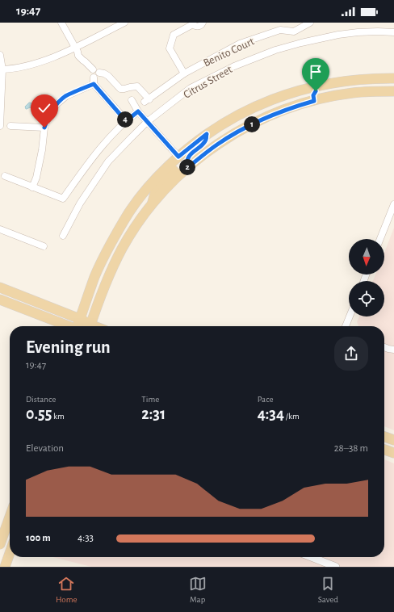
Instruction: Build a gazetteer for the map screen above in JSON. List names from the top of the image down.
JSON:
{
  "streets": {
    "street": ["Benito Court", "Citrus Street"]
  },
  "north": "bottom",
  "page": {
    "status": "19:47",
    "pins": ["4", "1", "2"],
    "heading": ["Evening run", "19:47"],
    "stats": [
      ["Distance", "0.55 km"],
      ["Time", "2:31"],
      ["Pace", "4:34 /km"]
    ],
    "chart": ["Elevation", "28–38 m"],
    "list": [
      {
        "name": "100 m",
        "note": "4:33"
      }
    ],
    "tabs": ["Home", "Map", "Saved"]
  }
}
